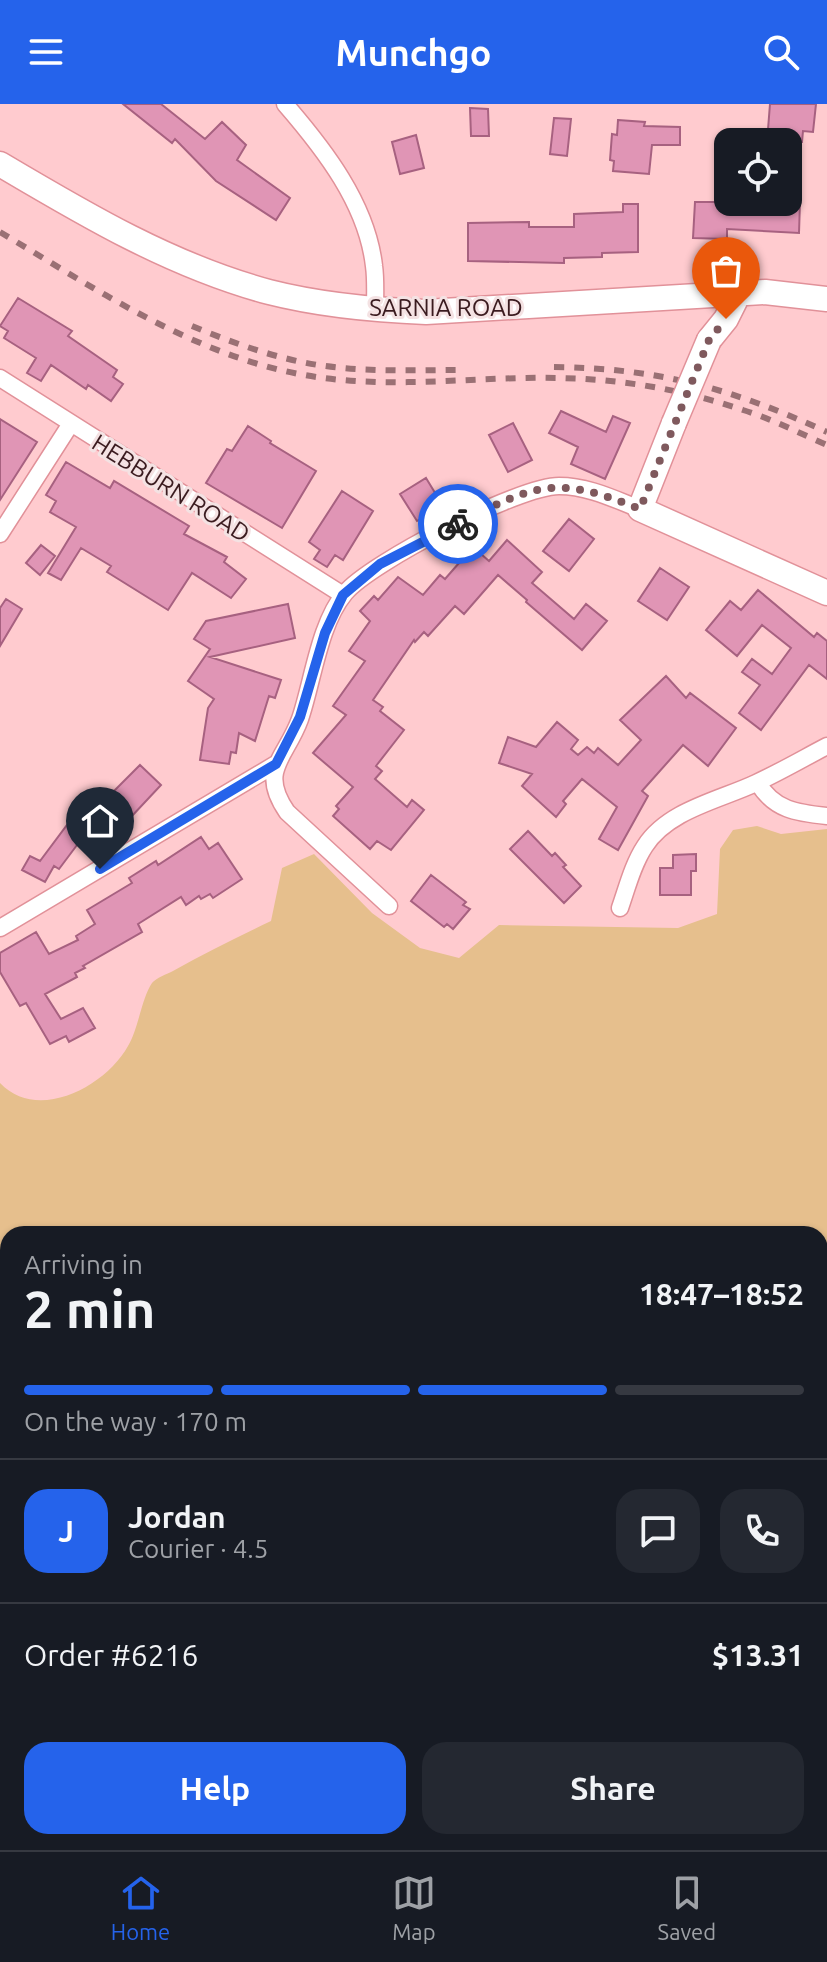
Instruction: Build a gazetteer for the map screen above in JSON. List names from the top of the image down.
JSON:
{
  "streets": {
    "main road": ["SARNIA ROAD"],
    "street": ["HEBBURN ROAD"]
  },
  "page": {
    "header": "Munchgo",
    "heading": ["2 min", "Arriving in", "18:47–18:52"],
    "panel": [
      "Jordan",
      "Courier · 4.5",
      "Order #6216",
      "$13.31"
    ],
    "bar": "On the way · 170 m",
    "round": "J",
    "buttons": ["Help", "Share"],
    "tabs": ["Home", "Map", "Saved"]
  }
}
